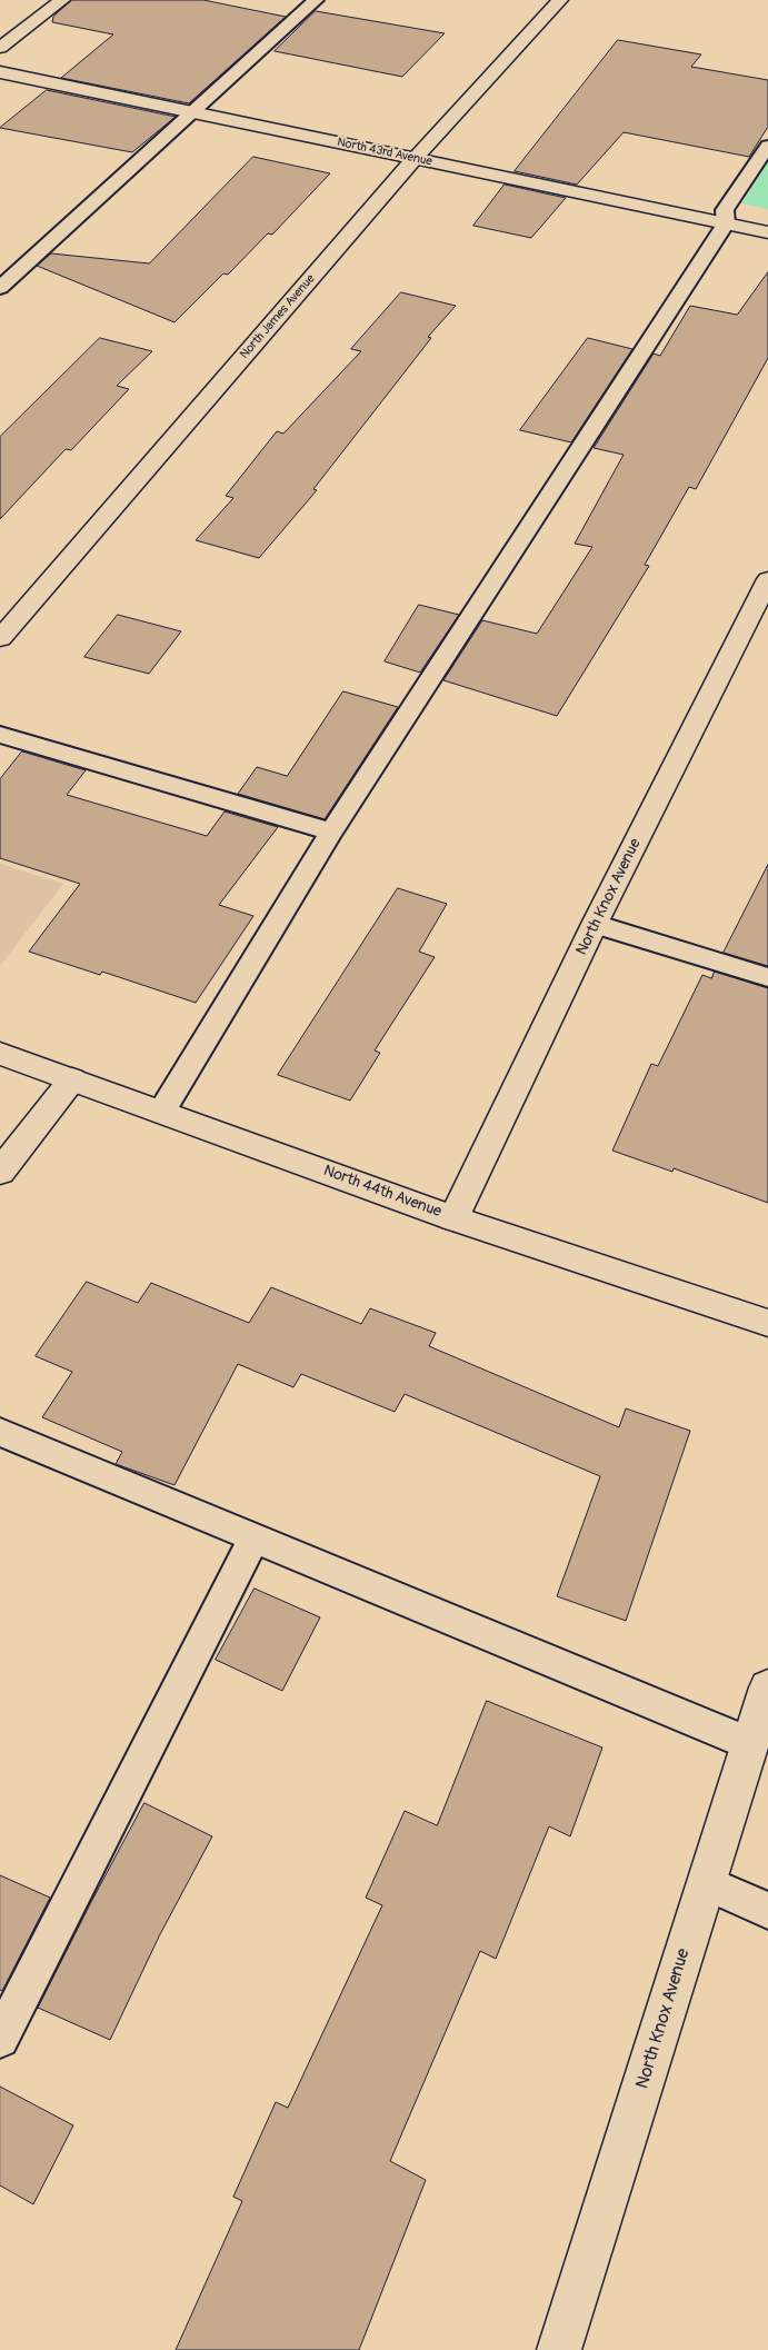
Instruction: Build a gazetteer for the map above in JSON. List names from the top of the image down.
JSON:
{
  "streets": {
    "street": [
      "North 43rd Avenue",
      "North James Avenue",
      "North Knox Avenue",
      "North 44th Avenue"
    ]
  },
  "crossings": [
    ["North 43rd Avenue", "North James Avenue"],
    ["North Knox Avenue", "North 44th Avenue"]
  ]
}
